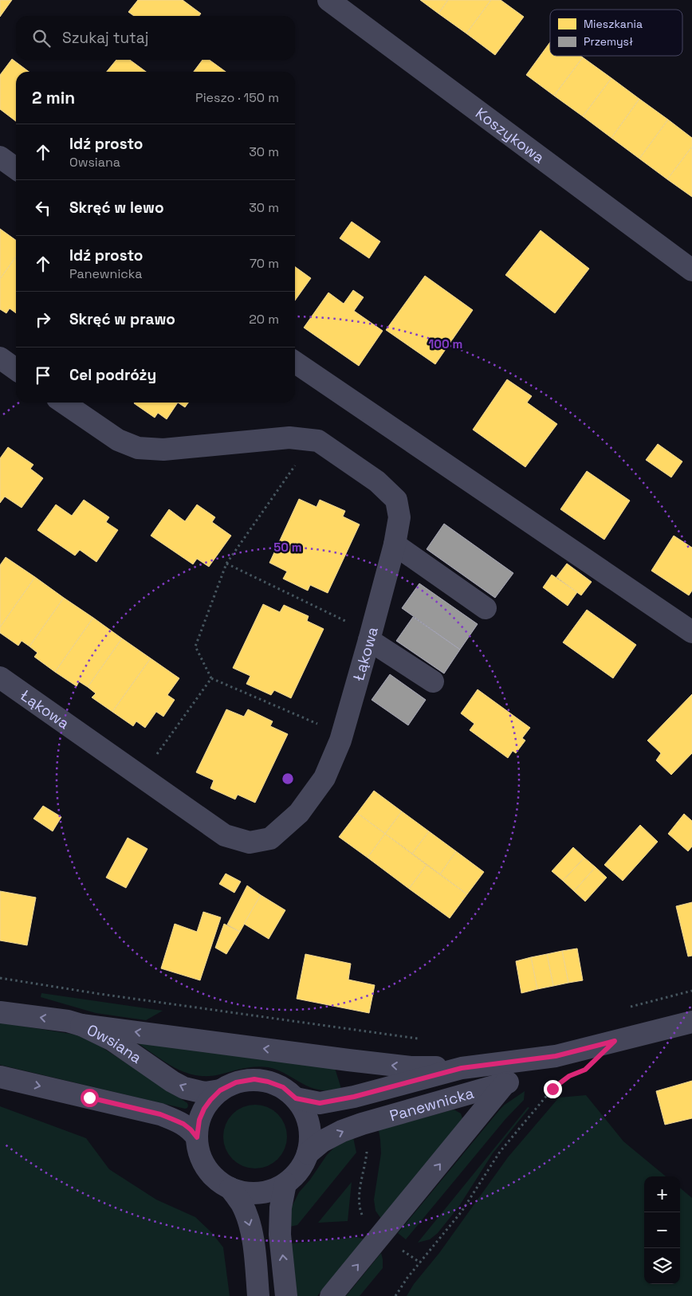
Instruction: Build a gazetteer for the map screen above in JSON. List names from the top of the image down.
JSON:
{
  "streets": {
    "street": [
      "Koszykowa",
      "Łąkowa",
      "Owsiana",
      "Panewnicka"
    ]
  },
  "crossings": [
    ["Owsiana", "Panewnicka"]
  ],
  "legend": ["Mieszkania", "Przemysł"],
  "page": {
    "search": "Szukaj tutaj",
    "heading": ["2 min", "Pieszo · 150 m"],
    "list": [
      ["Idź prosto", "Owsiana", "30 m"],
      ["Skręć w lewo", "30 m"],
      ["Idź prosto", "Panewnicka", "70 m"],
      ["Skręć w prawo", "20 m"],
      "Cel podróży"
    ],
    "map_buttons": ["+", "−"]
  },
  "rings": ["100 m", "50 m"]
}
